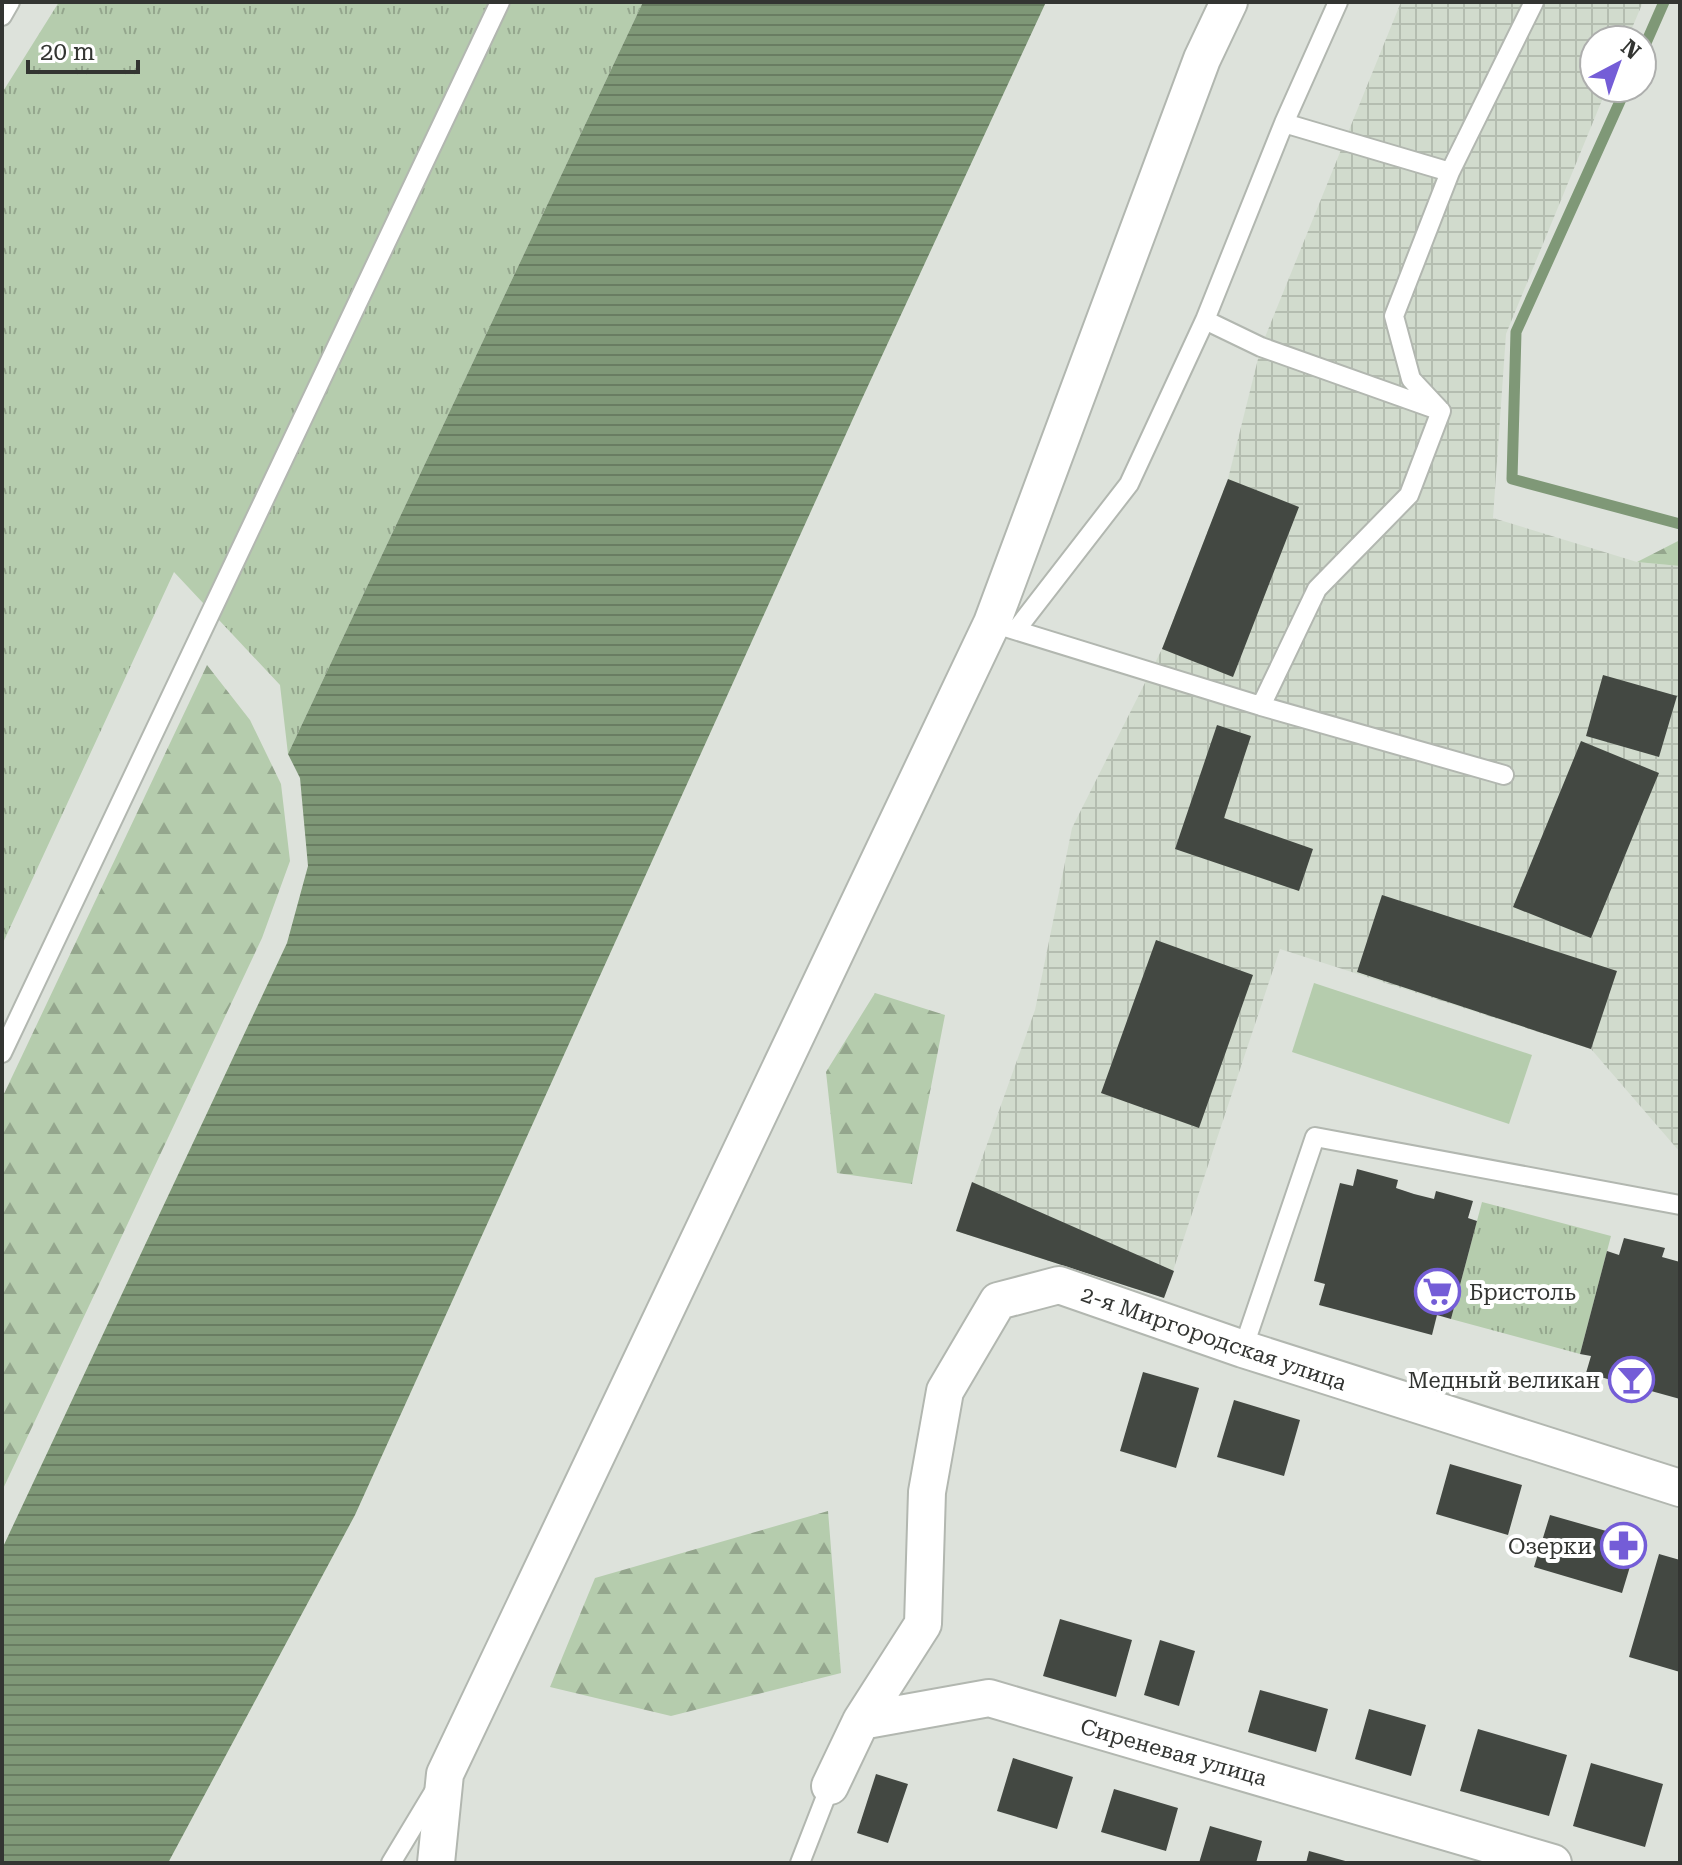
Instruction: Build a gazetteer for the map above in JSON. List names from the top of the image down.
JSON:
{
  "streets": {
    "street": ["2-я Миргородская улица", "Сиреневая улица"]
  },
  "crossings": [
    ["2-я Миргородская улица", "Сиреневая улица"]
  ],
  "places": {
    "supermarket": ["Бристоль"],
    "bar": ["Медный великан"],
    "pharmacy": ["Озерки"]
  },
  "scale_bar": "20 m",
  "north": "top right"
}
